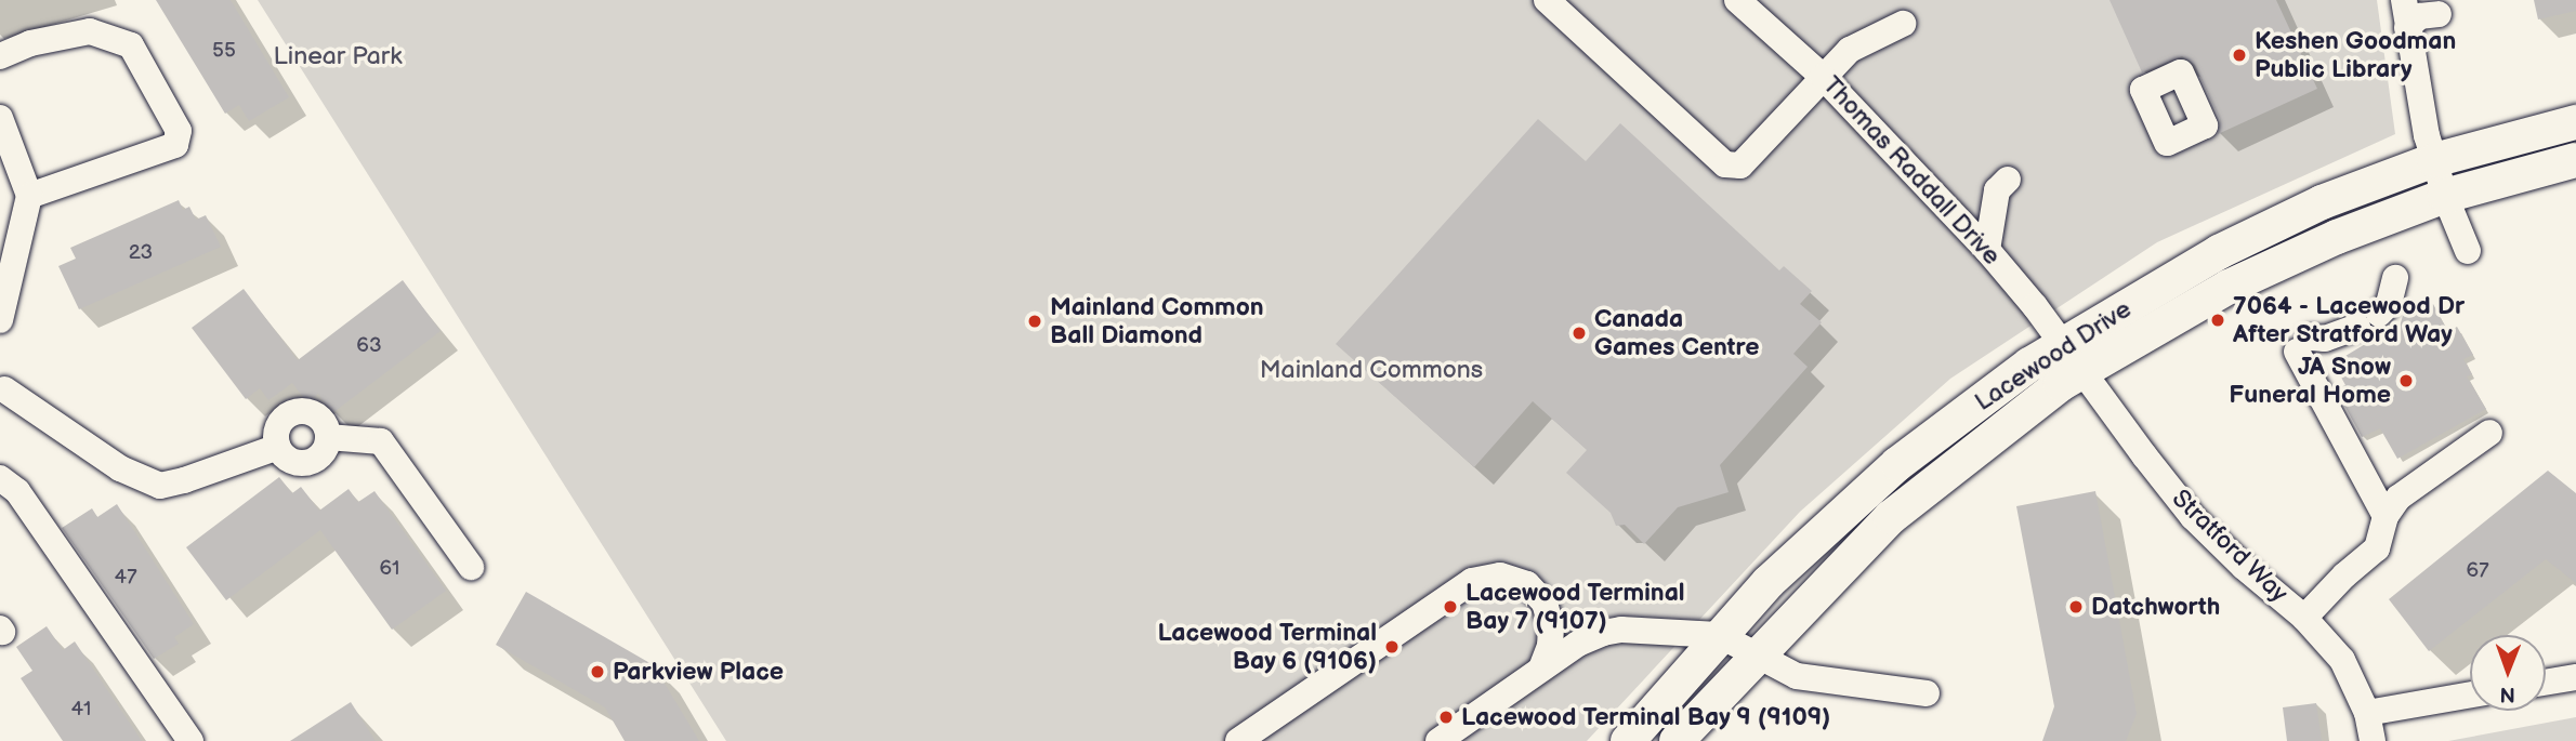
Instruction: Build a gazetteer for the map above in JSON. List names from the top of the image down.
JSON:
{
  "streets": {
    "main road": ["Lacewood Drive"],
    "street": ["Thomas Raddall Drive", "Stratford Way"]
  },
  "crossings": [
    ["Thomas Raddall Drive", "Lacewood Drive"],
    ["Thomas Raddall Drive", "Stratford Way"],
    ["Lacewood Drive", "Stratford Way"]
  ],
  "parks": ["Linear Park", "Mainland Commons"],
  "places": [
    "Keshen Goodman Public Library",
    "7064 - Lacewood Dr After Stratford Way",
    "Mainland Common Ball Diamond",
    "Canada Games Centre",
    "JA Snow Funeral Home",
    "Lacewood Terminal Bay 7 (9107)",
    "Datchworth",
    "Lacewood Terminal Bay 6 (9106)",
    "Parkview Place",
    "Lacewood Terminal Bay 9 (9109)"
  ],
  "house_numbers": [
    "55",
    "23",
    "63",
    "61",
    "67",
    "47",
    "41"
  ],
  "north": "bottom"
}
